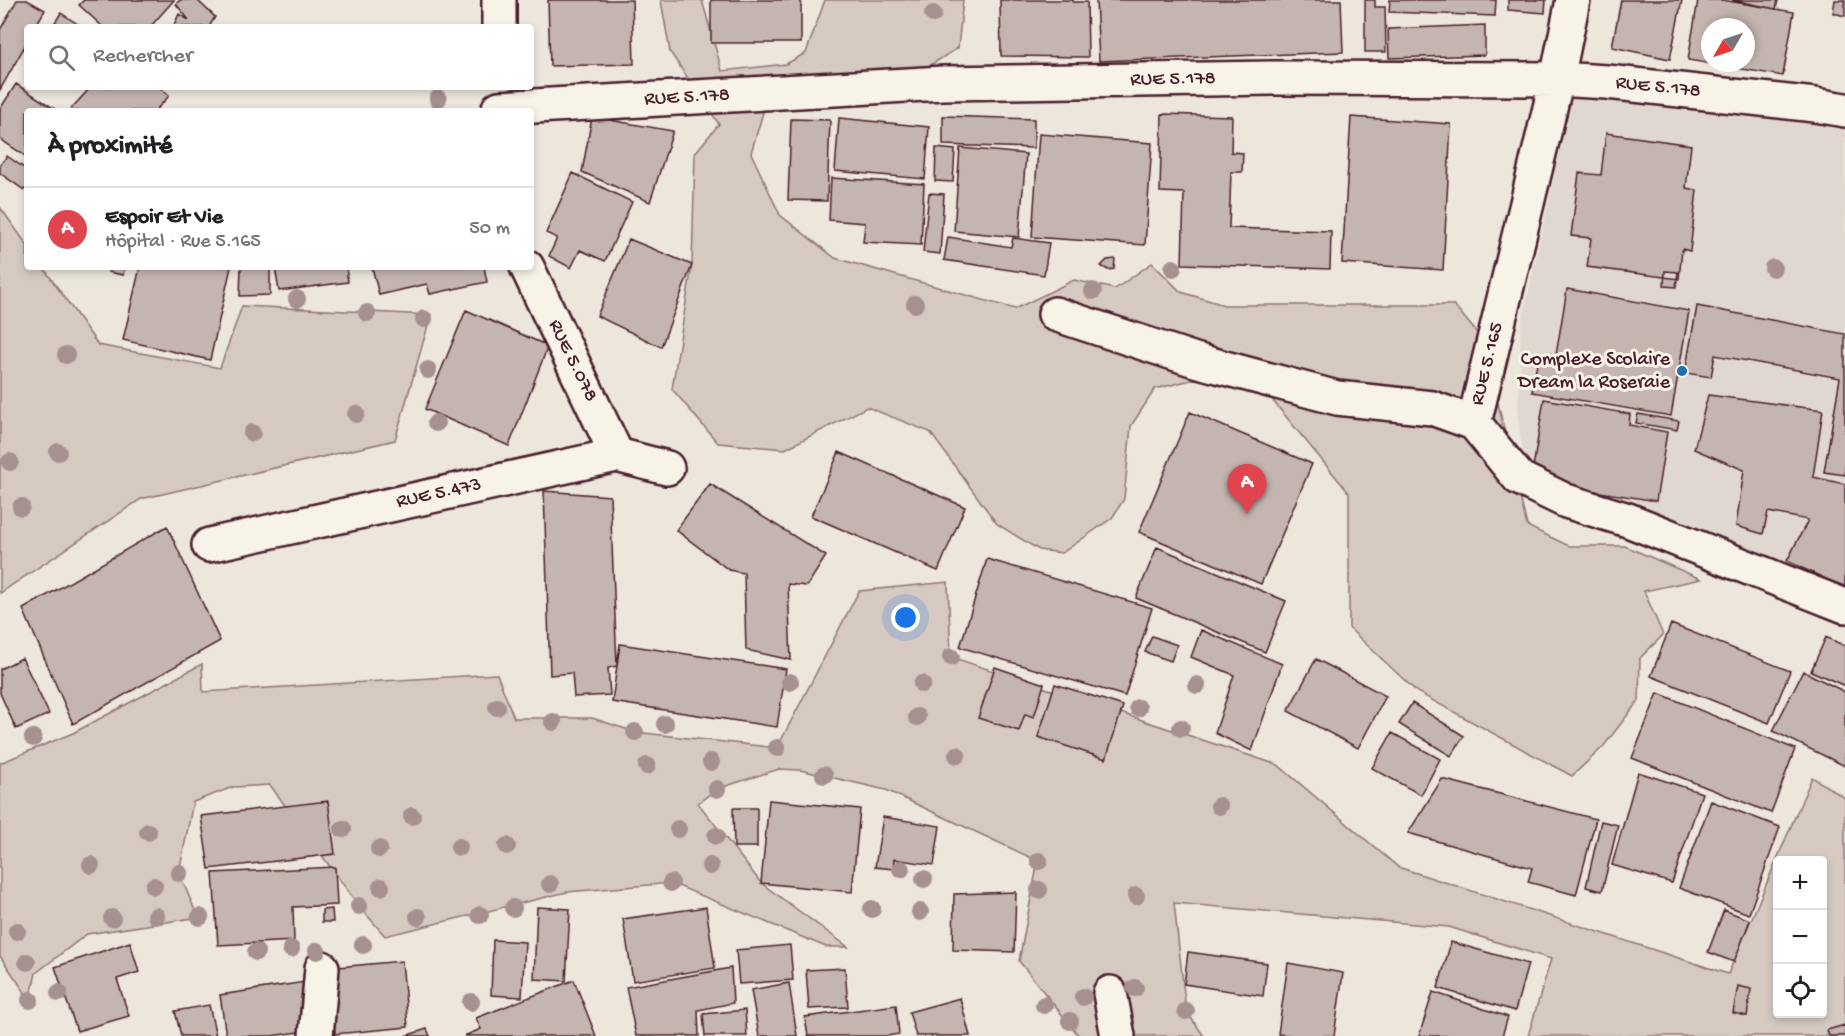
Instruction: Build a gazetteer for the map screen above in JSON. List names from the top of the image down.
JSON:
{
  "streets": {
    "street": [
      "RUE 5.178",
      "RUE 5.078",
      "RUE 5.165",
      "RUE 5.473"
    ]
  },
  "crossings": [
    ["RUE 5.178", "RUE 5.165"],
    ["RUE 5.078", "RUE 5.473"]
  ],
  "places": ["Complexe Scolaire Dream la Roseraie"],
  "north": "bottom left",
  "page": {
    "search": "Rechercher",
    "heading": "À proximité",
    "list": [
      {
        "mark": "A",
        "name": "Espoir Et Vie",
        "note": "Hôpital · Rue 5.165",
        "value": "50 m"
      }
    ],
    "pins": "A",
    "map_buttons": ["+", "−"]
  }
}
